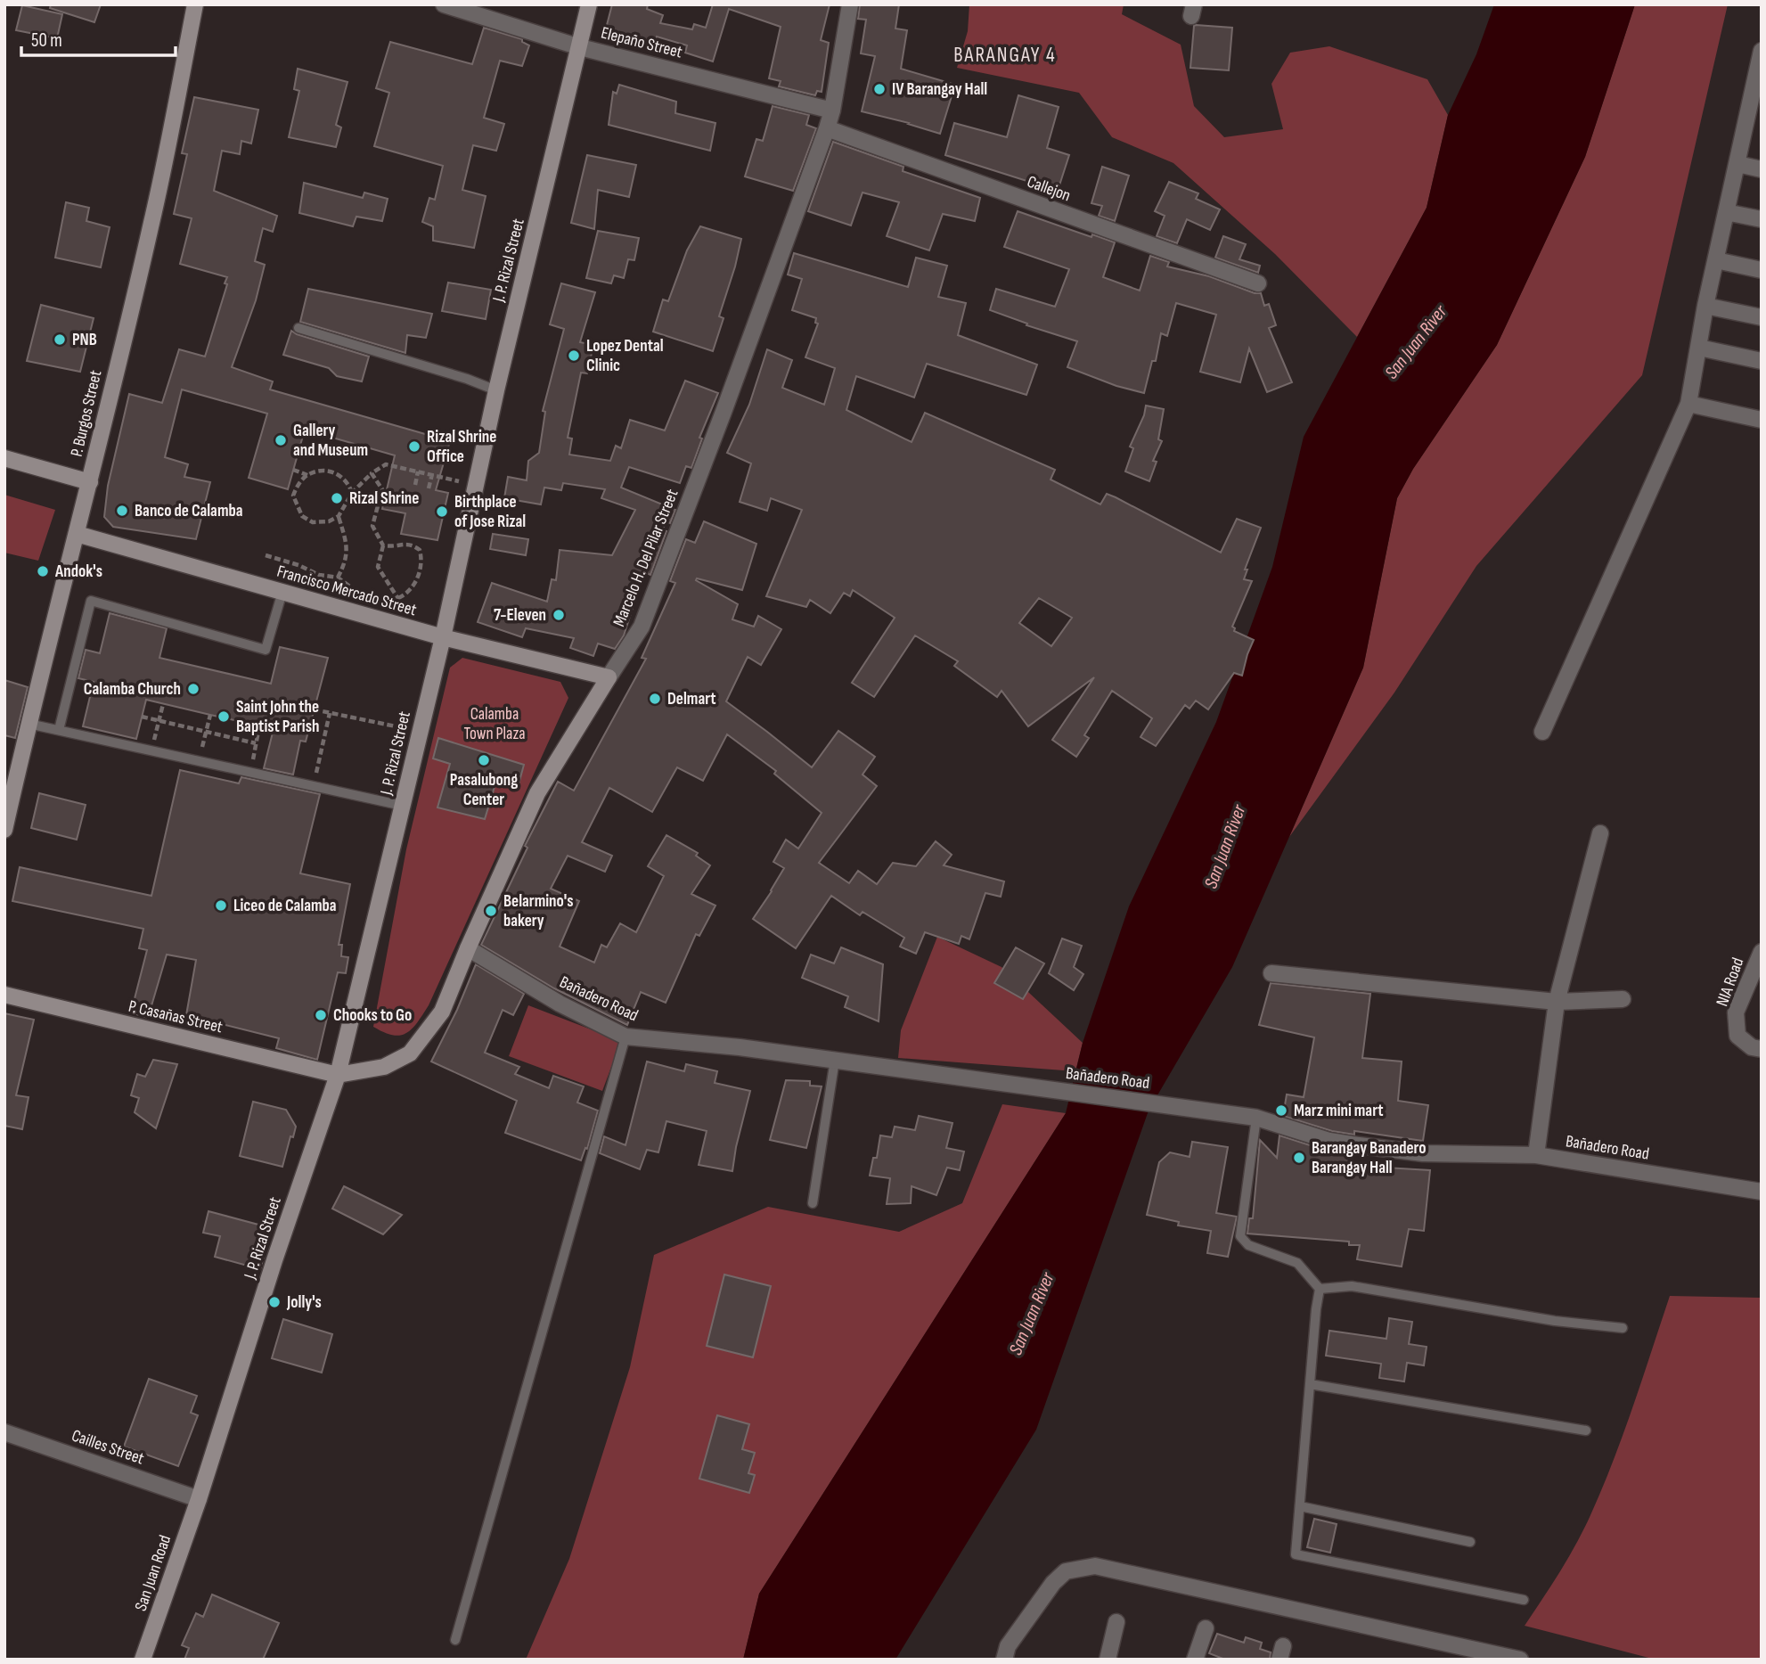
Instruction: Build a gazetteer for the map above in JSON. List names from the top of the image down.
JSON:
{
  "streets": {
    "main road": [
      "J. P. Rizal Street",
      "P. Burgos Street",
      "Marcelo H. Del Pilar Street",
      "Francisco Mercado Street",
      "P. Casañas Street",
      "San Juan Road"
    ],
    "street": [
      "Elepaño Street",
      "Callejon",
      "NIA Road",
      "Bañadero Road",
      "Cailles Street"
    ]
  },
  "crossings": [
    ["Elepaño Street", "J. P. Rizal Street"],
    ["Elepaño Street", "Marcelo H. Del Pilar Street"],
    ["Callejon", "Marcelo H. Del Pilar Street"],
    ["J. P. Rizal Street", "Marcelo H. Del Pilar Street"],
    ["J. P. Rizal Street", "Francisco Mercado Street"],
    ["J. P. Rizal Street", "P. Casañas Street"],
    ["J. P. Rizal Street", "Cailles Street"],
    ["J. P. Rizal Street", "San Juan Road"],
    ["P. Burgos Street", "Francisco Mercado Street"],
    ["Marcelo H. Del Pilar Street", "Francisco Mercado Street"],
    ["Marcelo H. Del Pilar Street", "Bañadero Road"],
    ["Marcelo H. Del Pilar Street", "P. Casañas Street"],
    ["Cailles Street", "San Juan Road"]
  ],
  "districts": ["BARANGAY 4"],
  "water": ["San Juan River"],
  "parks": ["Calamba Town Plaza"],
  "places": [
    "IV Barangay Hall",
    "PNB",
    "Lopez Dental Clinic",
    "Gallery and Museum",
    "Rizal Shrine Office",
    "Rizal Shrine",
    "Banco de Calamba",
    "Birthplace of Jose Rizal",
    "Andok's",
    "7-Eleven",
    "Calamba Church",
    "Delmart",
    "Saint John the Baptist Parish",
    "Pasalubong Center",
    "Liceo de Calamba",
    "Belarmino's bakery",
    "Chooks to Go",
    "Marz mini mart",
    "Barangay Banadero Barangay Hall",
    "Jolly's"
  ],
  "scale_bar": "50 m"
}
